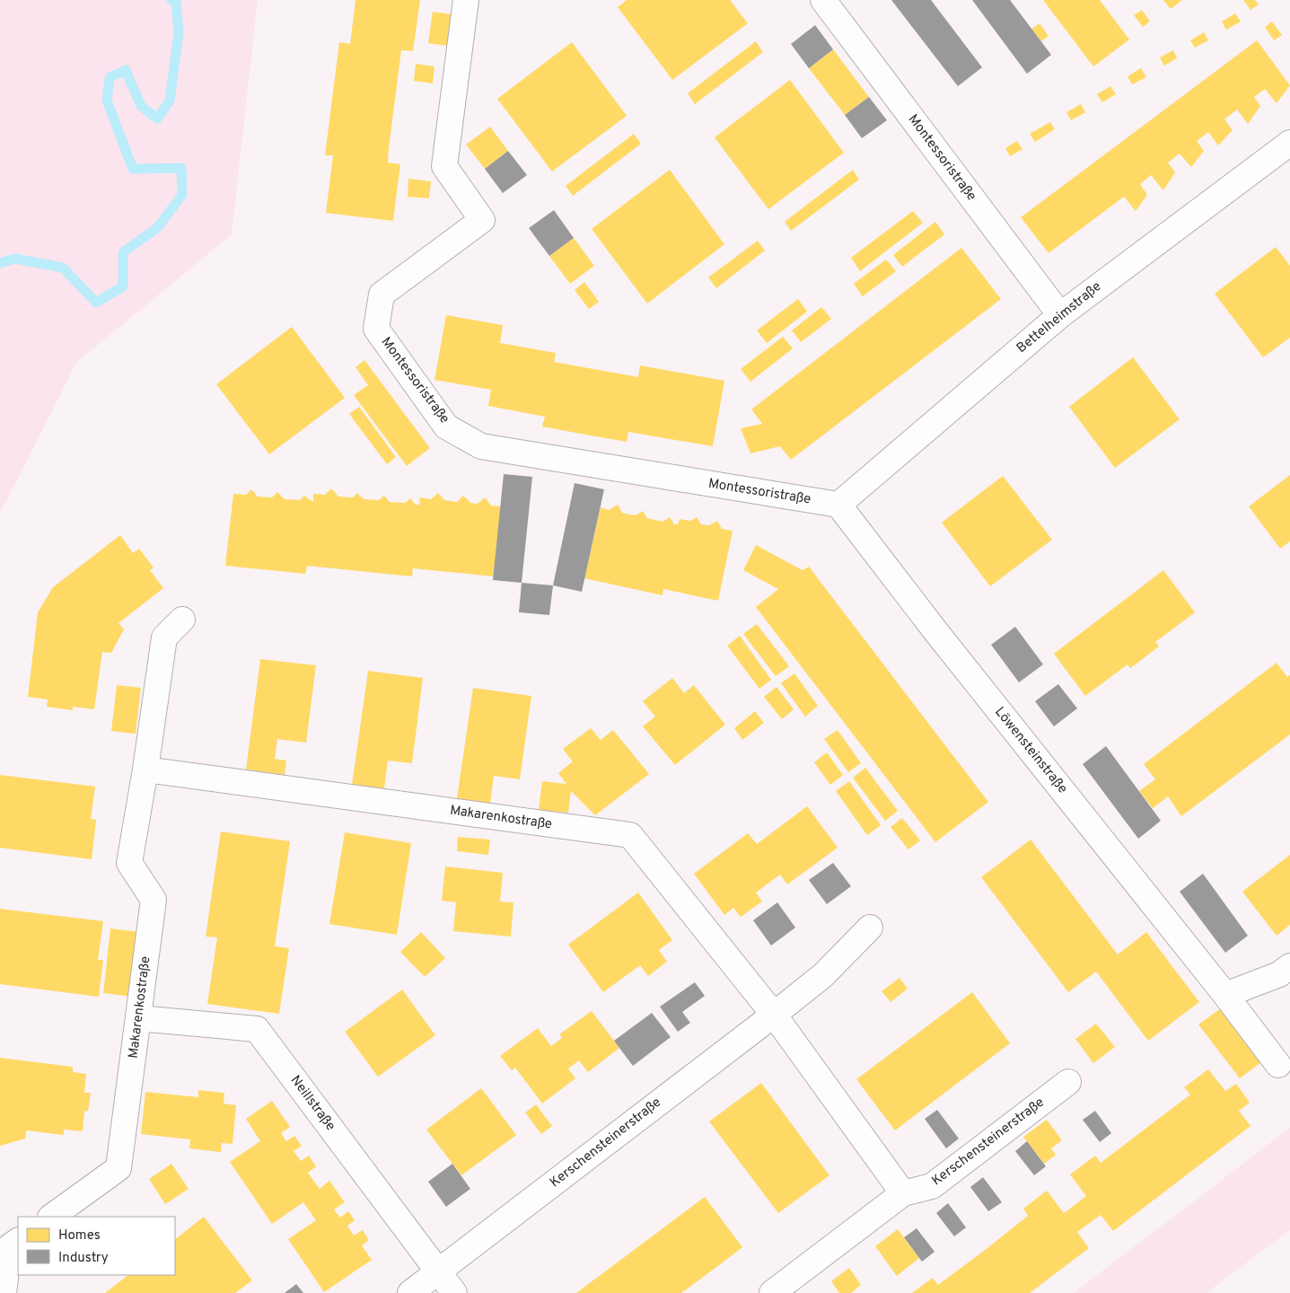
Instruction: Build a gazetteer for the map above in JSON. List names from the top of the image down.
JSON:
{
  "streets": {
    "street": [
      "Montessoristraße",
      "Bettelheimstraße",
      "Löwensteinstraße",
      "Makarenkostraße",
      "Neillstraße",
      "Kerschensteinerstraße"
    ]
  },
  "crossings": [
    ["Montessoristraße", "Bettelheimstraße"],
    ["Montessoristraße", "Löwensteinstraße"],
    ["Bettelheimstraße", "Löwensteinstraße"],
    ["Makarenkostraße", "Neillstraße"],
    ["Makarenkostraße", "Kerschensteinerstraße"],
    ["Neillstraße", "Kerschensteinerstraße"]
  ],
  "legend": ["Homes", "Industry"]
}
